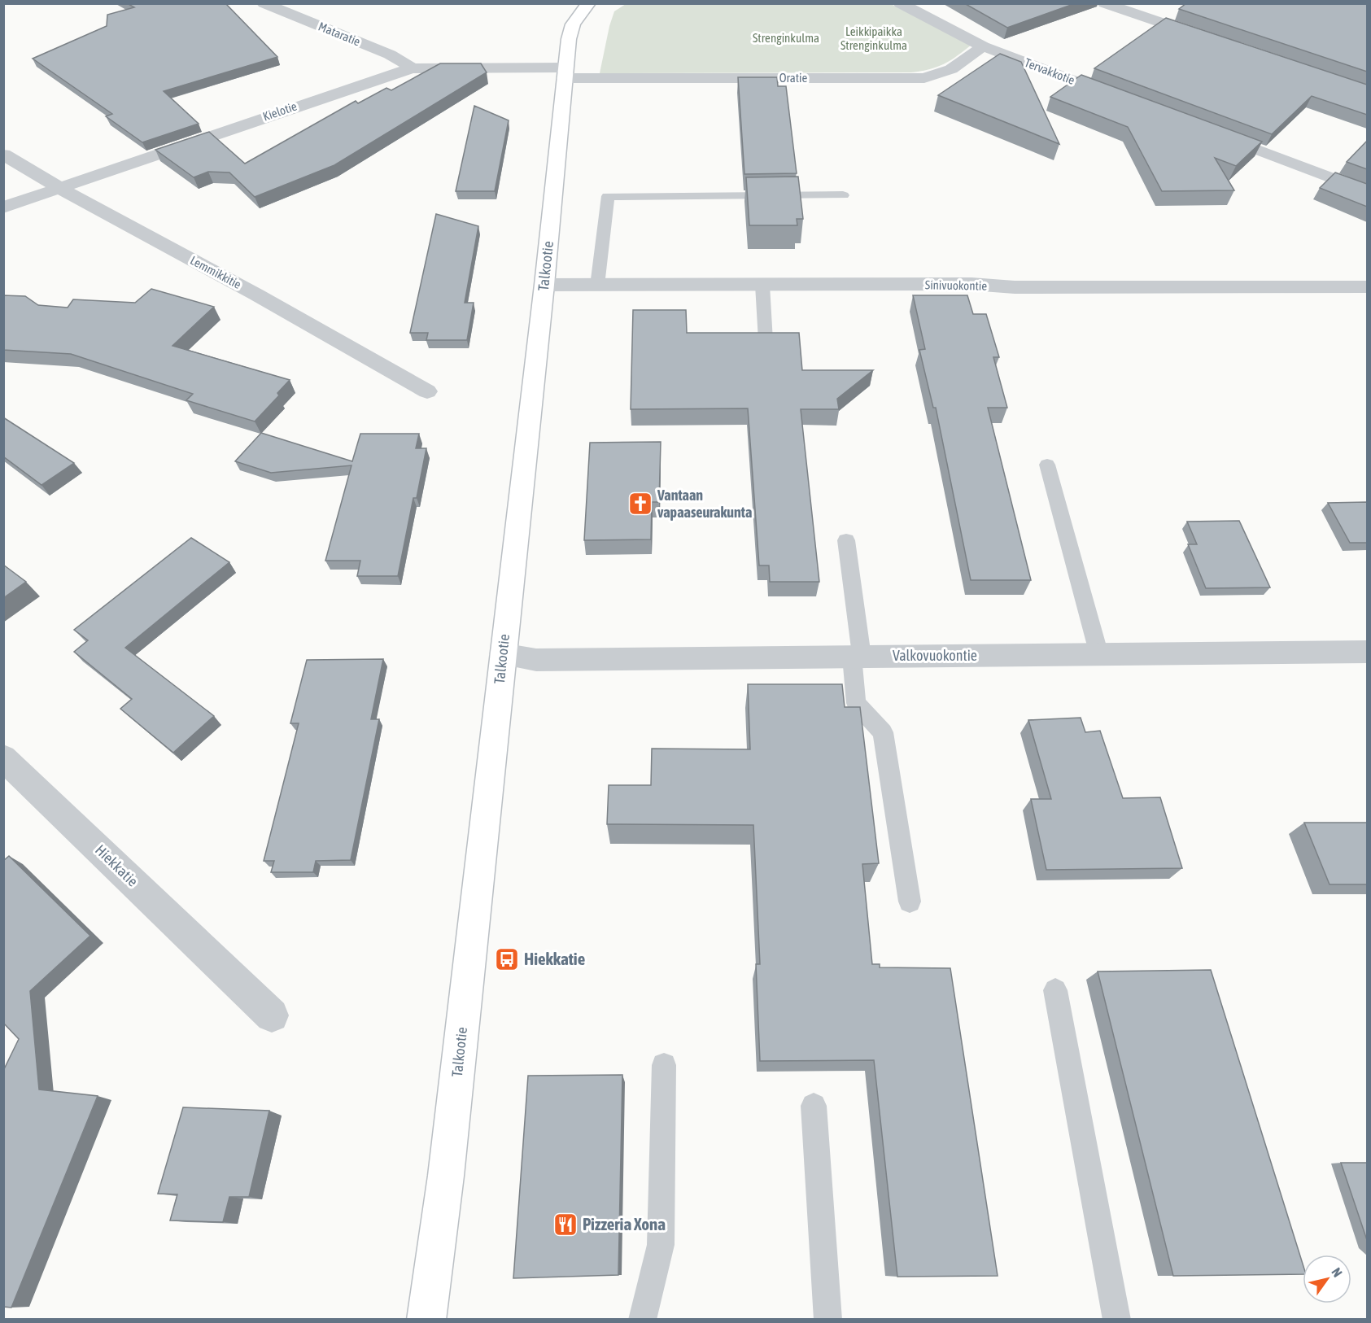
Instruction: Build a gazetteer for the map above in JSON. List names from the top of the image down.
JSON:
{
  "streets": {
    "street": [
      "Mataratie",
      "Tervakkotie",
      "Oratie",
      "Kielotie",
      "Talkootie",
      "Lemmikkitie",
      "Sinivuokontie",
      "Valkovuokontie",
      "Hiekkatie"
    ]
  },
  "crossings": [
    ["Mataratie", "Kielotie"],
    ["Tervakkotie", "Oratie"],
    ["Oratie", "Kielotie"],
    ["Oratie", "Talkootie"],
    ["Kielotie", "Talkootie"],
    ["Kielotie", "Lemmikkitie"],
    ["Talkootie", "Sinivuokontie"],
    ["Talkootie", "Valkovuokontie"]
  ],
  "parks": ["Leikkipaikka Strenginkulma", "Strenginkulma"],
  "places": {
    "church": ["Vantaan vapaaseurakunta"],
    "bus stop": ["Hiekkatie"],
    "restaurant": ["Pizzeria Xona"]
  },
  "north": "top right"
}
